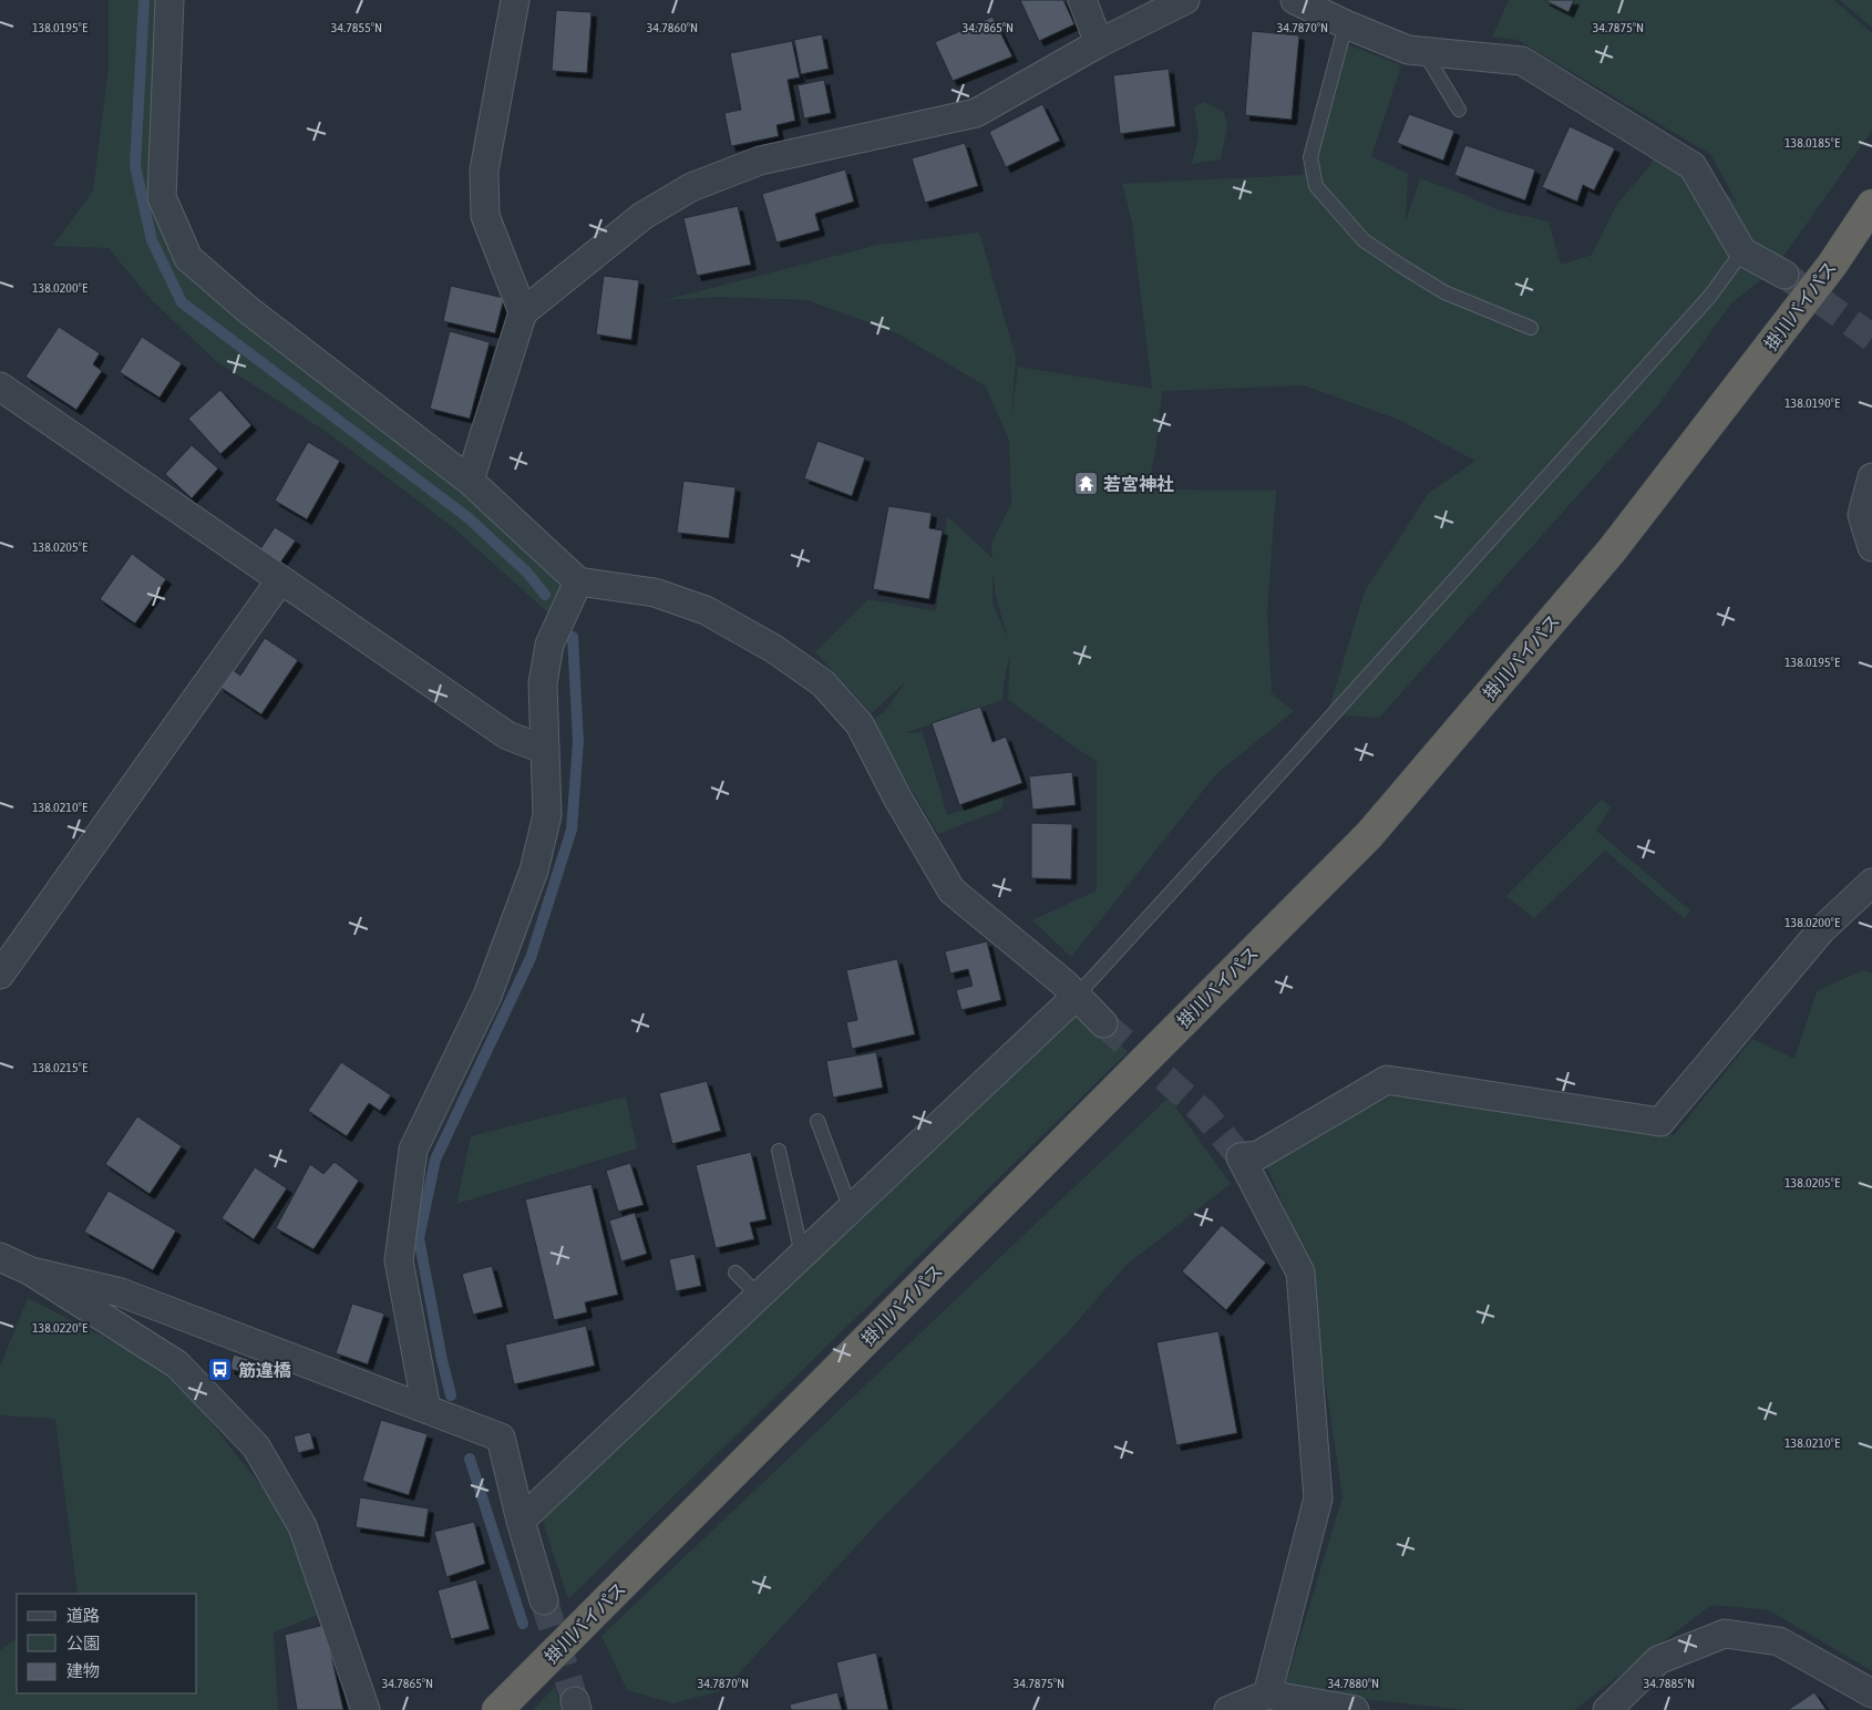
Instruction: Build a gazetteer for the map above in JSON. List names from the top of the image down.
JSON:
{
  "streets": {
    "highway": ["掛川バイパス"]
  },
  "places": {
    "temple": ["若宮神社"],
    "bus stop": ["筋違橋"]
  },
  "legend": ["道路", "公園", "建物"],
  "coordinates": [
    "138.0195°E",
    "34.7855°N",
    "34.7860°N",
    "34.7865°N",
    "34.7870°N",
    "34.7875°N",
    "138.0185°E",
    "138.0200°E",
    "138.0190°E",
    "138.0205°E",
    "138.0210°E",
    "138.0215°E",
    "138.0220°E",
    "34.7880°N",
    "34.7885°N"
  ]
}
